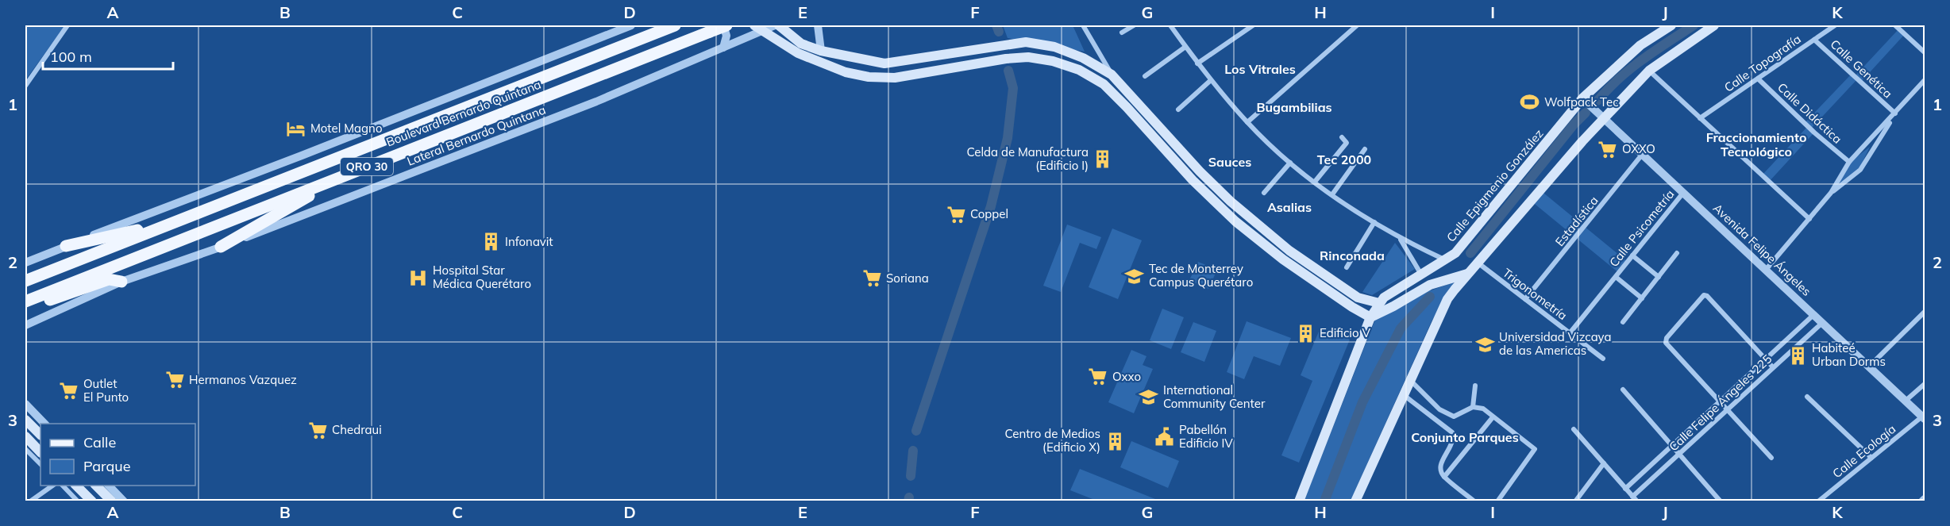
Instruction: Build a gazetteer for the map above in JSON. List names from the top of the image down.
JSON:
{
  "streets": {
    "main road": ["Boulevard Bernardo Quintana", "QRO 30", "Calle Epigmenio González"],
    "street": [
      "Calle Topografía",
      "Calle Genética",
      "Calle Didáctica",
      "Lateral Bernardo Quintana",
      "Estadística",
      "Calle Psicometría",
      "Avenida Felipe Ángeles",
      "Trigonometría",
      "Calle Felipe Ángeles 225",
      "Calle Ecología"
    ]
  },
  "crossings": [
    ["Calle Topografía", "Calle Genética"],
    ["Calle Topografía", "Calle Didáctica"],
    ["Calle Epigmenio González", "Avenida Felipe Ángeles"],
    ["Estadística", "Avenida Felipe Ángeles"],
    ["Estadística", "Trigonometría"],
    ["Calle Psicometría", "Avenida Felipe Ángeles"],
    ["Calle Psicometría", "Trigonometría"],
    ["Avenida Felipe Ángeles", "Calle Felipe Ángeles 225"],
    ["Avenida Felipe Ángeles", "Calle Ecología"]
  ],
  "districts": [
    "Los Vitrales",
    "Bugambilias",
    "Fraccionamiento Tecnológico",
    "Tec 2000",
    "Sauces",
    "Asalias",
    "Rinconada",
    "Conjunto Parques"
  ],
  "places": {
    "sports": ["Wolfpack Tec"],
    "hotel": ["Motel Magno"],
    "supermarket": [
      "OXXO",
      "Coppel",
      "Soriana",
      "Oxxo",
      "Hermanos Vazquez",
      "Outlet El Punto",
      "Chedraui"
    ],
    "building": [
      "Celda de Manufactura (Edificio I)",
      "Infonavit",
      "Edificio V",
      "Habiteé Urban Dorms",
      "Centro de Medios (Edificio X)"
    ],
    "school or university": ["Tec de Monterrey Campus Querétaro", "Universidad Vizcaya de las Americas", "International Community Center"],
    "hospital": ["Hospital Star Médica Querétaro"],
    "public building": ["Pabellón Edificio IV"]
  },
  "legend": ["Calle", "Parque"],
  "scale_bar": "100 m",
  "grid": {
    "columns": [
      "A",
      "B",
      "C",
      "D",
      "E",
      "F",
      "G",
      "H",
      "I",
      "J",
      "K"
    ],
    "rows": ["1", "2", "3"]
  }
}
